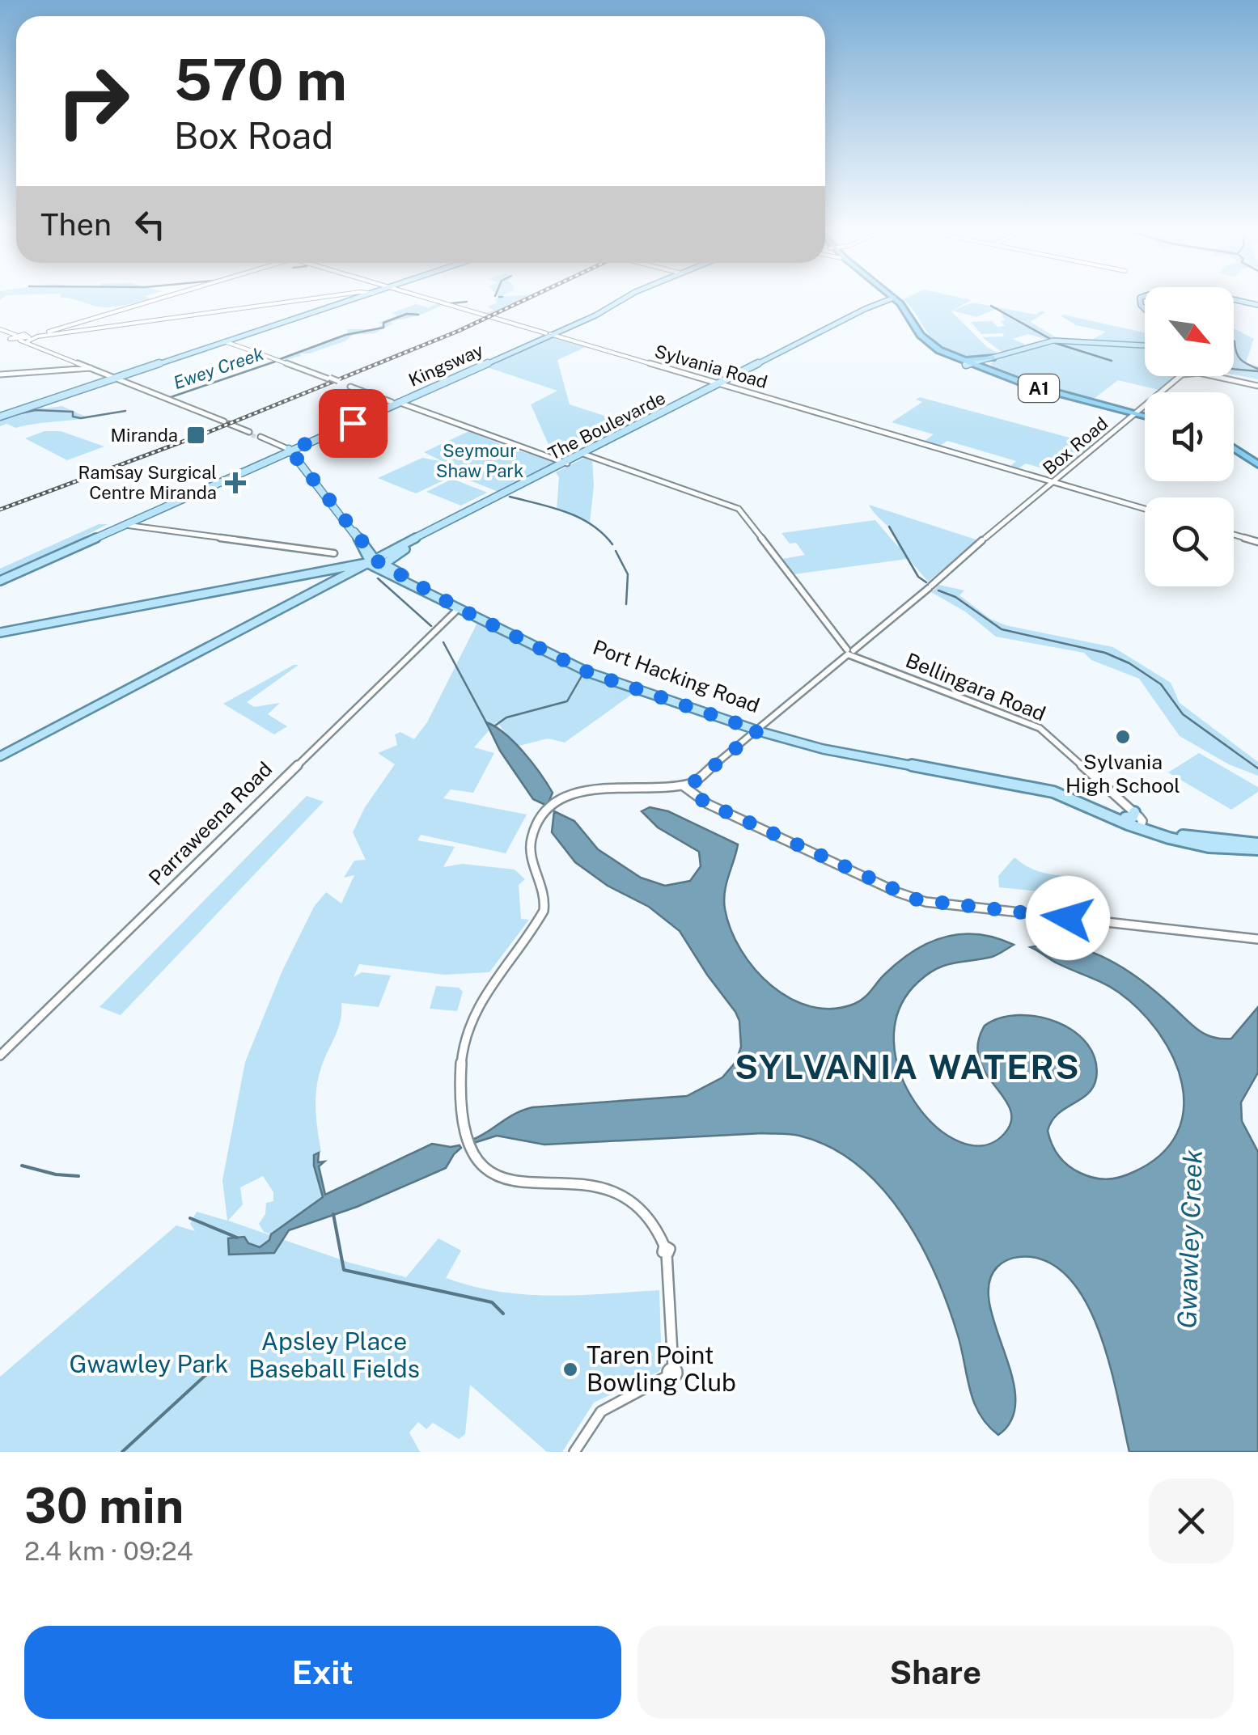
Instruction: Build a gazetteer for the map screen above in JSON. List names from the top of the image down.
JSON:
{
  "streets": {
    "highway": ["A1"],
    "main road": ["Kingsway", "The Boulevarde", "Port Hacking Road"],
    "street": [
      "Sylvania Road",
      "Box Road",
      "Bellingara Road",
      "Parraweena Road"
    ]
  },
  "crossings": [
    ["Kingsway", "Sylvania Road"],
    ["Sylvania Road", "The Boulevarde"],
    ["Sylvania Road", "Box Road"],
    ["A1", "The Boulevarde"],
    ["A1", "Box Road"],
    ["The Boulevarde", "Port Hacking Road"],
    ["Box Road", "Port Hacking Road"],
    ["Box Road", "Bellingara Road"],
    ["Port Hacking Road", "Bellingara Road"],
    ["Port Hacking Road", "Parraweena Road"]
  ],
  "districts": ["SYLVANIA WATERS"],
  "water": ["Ewey Creek", "Gwawley Creek"],
  "parks": ["Seymour Shaw Park", "Apsley Place Baseball Fields", "Gwawley Park"],
  "places": {
    "transit": ["Miranda"],
    "health": ["Ramsay Surgical Centre Miranda"],
    "other": ["Sylvania High School", "Taren Point Bowling Club"]
  },
  "north": "bottom right",
  "page": {
    "turn": ["570 m", "Box Road"],
    "then": "Then",
    "heading": ["30 min", "2.4 km · 09:24"],
    "buttons": ["Exit", "Share"]
  }
}
